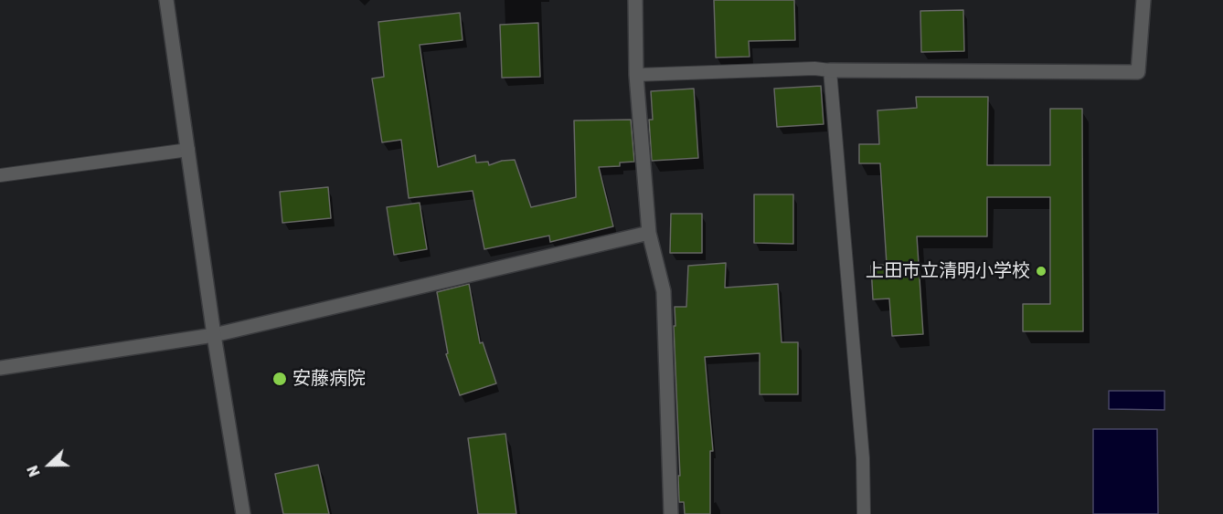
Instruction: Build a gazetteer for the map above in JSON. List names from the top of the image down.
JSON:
{
  "places": ["上田市立清明小学校", "安藤病院"],
  "north": "left"
}
